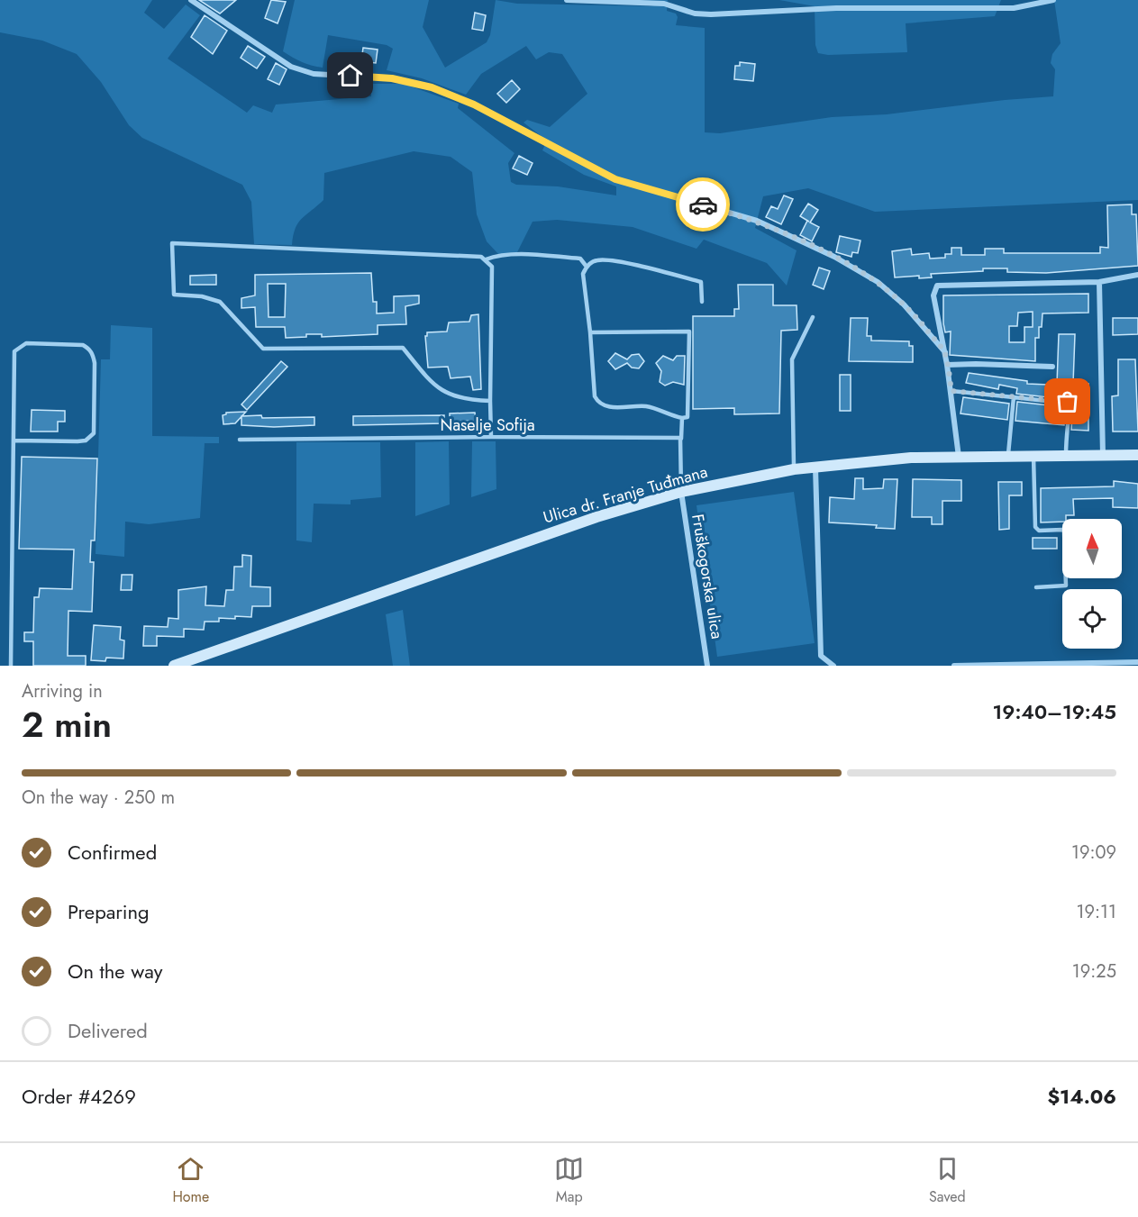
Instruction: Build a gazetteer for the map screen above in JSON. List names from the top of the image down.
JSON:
{
  "streets": {
    "main road": ["Ulica dr. Franje Tuđmana"],
    "street": ["Fruškogorska ulica"],
    "lane": ["Naselje Sofija"]
  },
  "crossings": [
    ["Ulica dr. Franje Tuđmana", "Fruškogorska ulica"]
  ],
  "north": "top",
  "page": {
    "heading": ["2 min", "Arriving in", "19:40–19:45"],
    "panel": ["Order #4269", "$14.06"],
    "bar": "On the way · 250 m",
    "list": [
      ["Confirmed", "19:09"],
      ["Preparing", "19:11"],
      ["On the way", "19:25"],
      "Delivered"
    ],
    "tabs": ["Home", "Map", "Saved"]
  }
}
